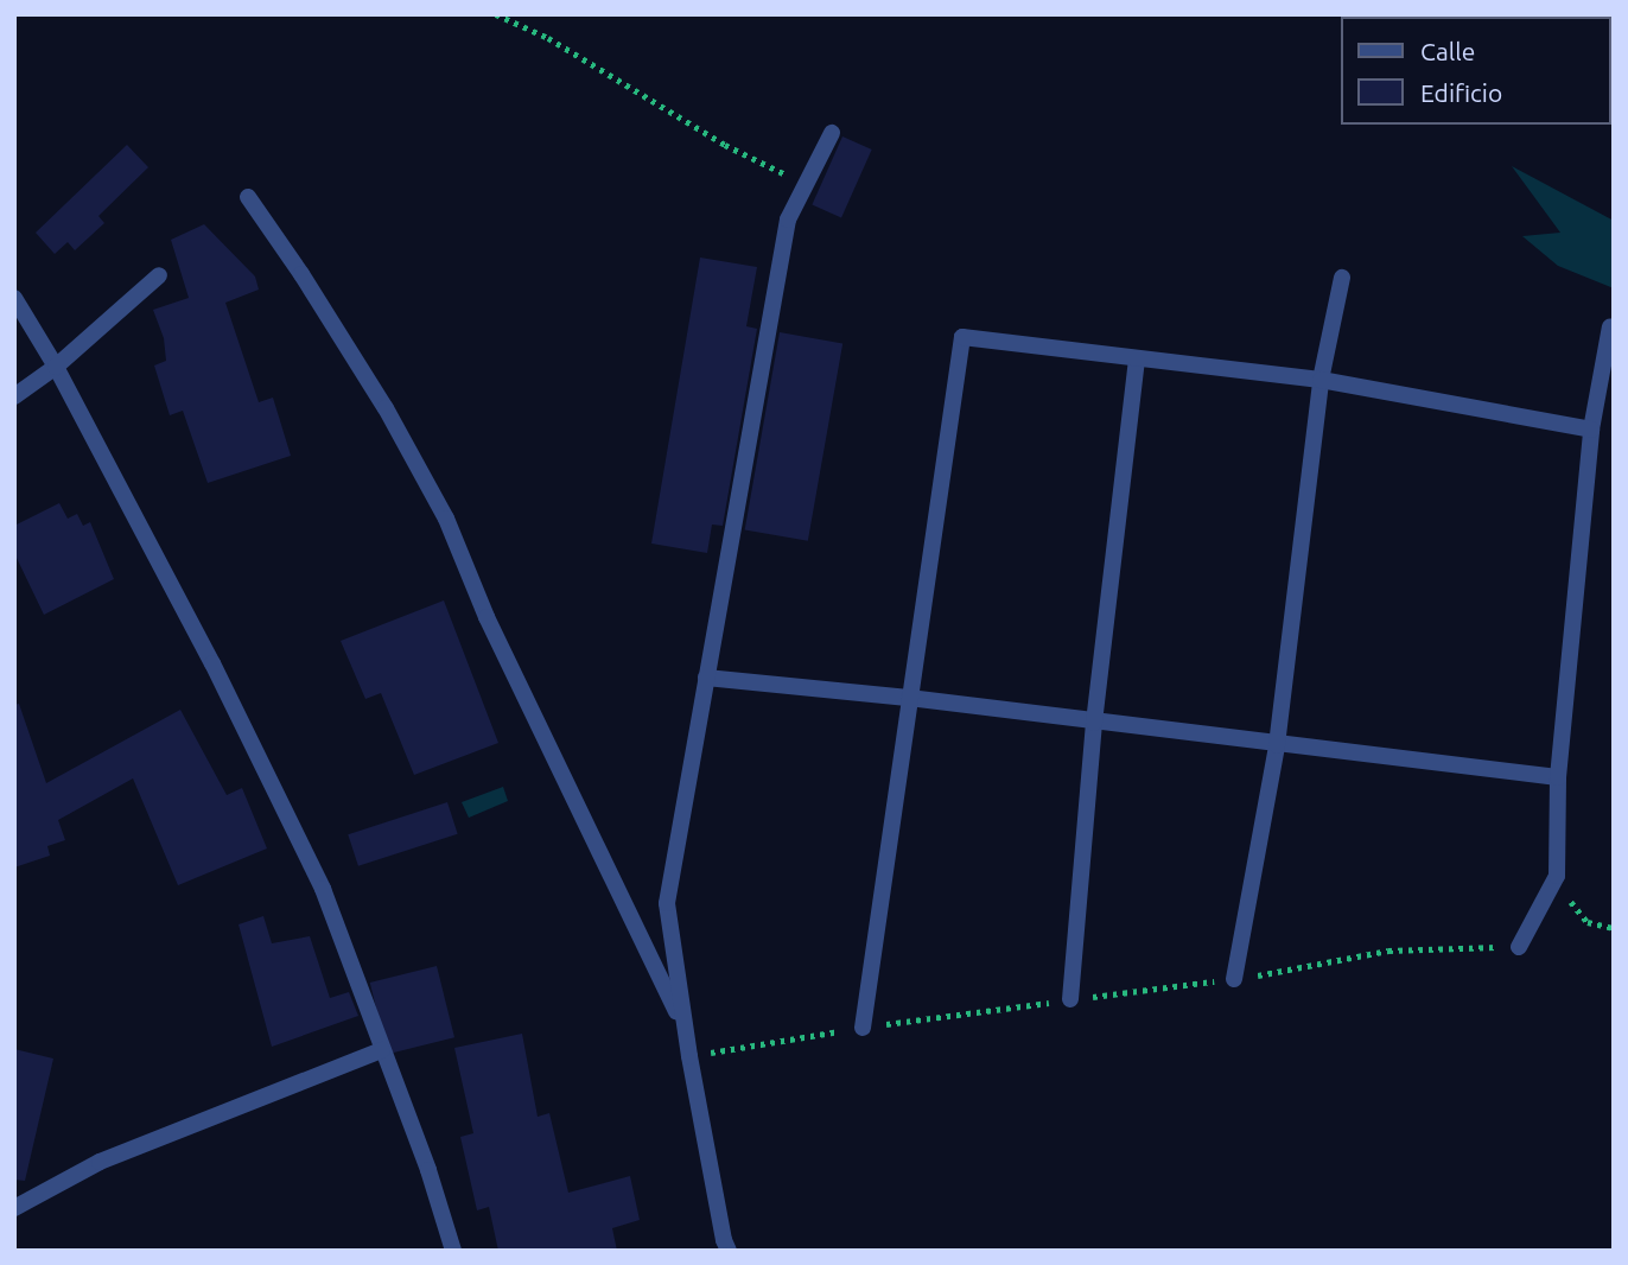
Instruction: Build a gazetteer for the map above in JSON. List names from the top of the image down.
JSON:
{
  "legend": ["Calle", "Edificio"]
}
